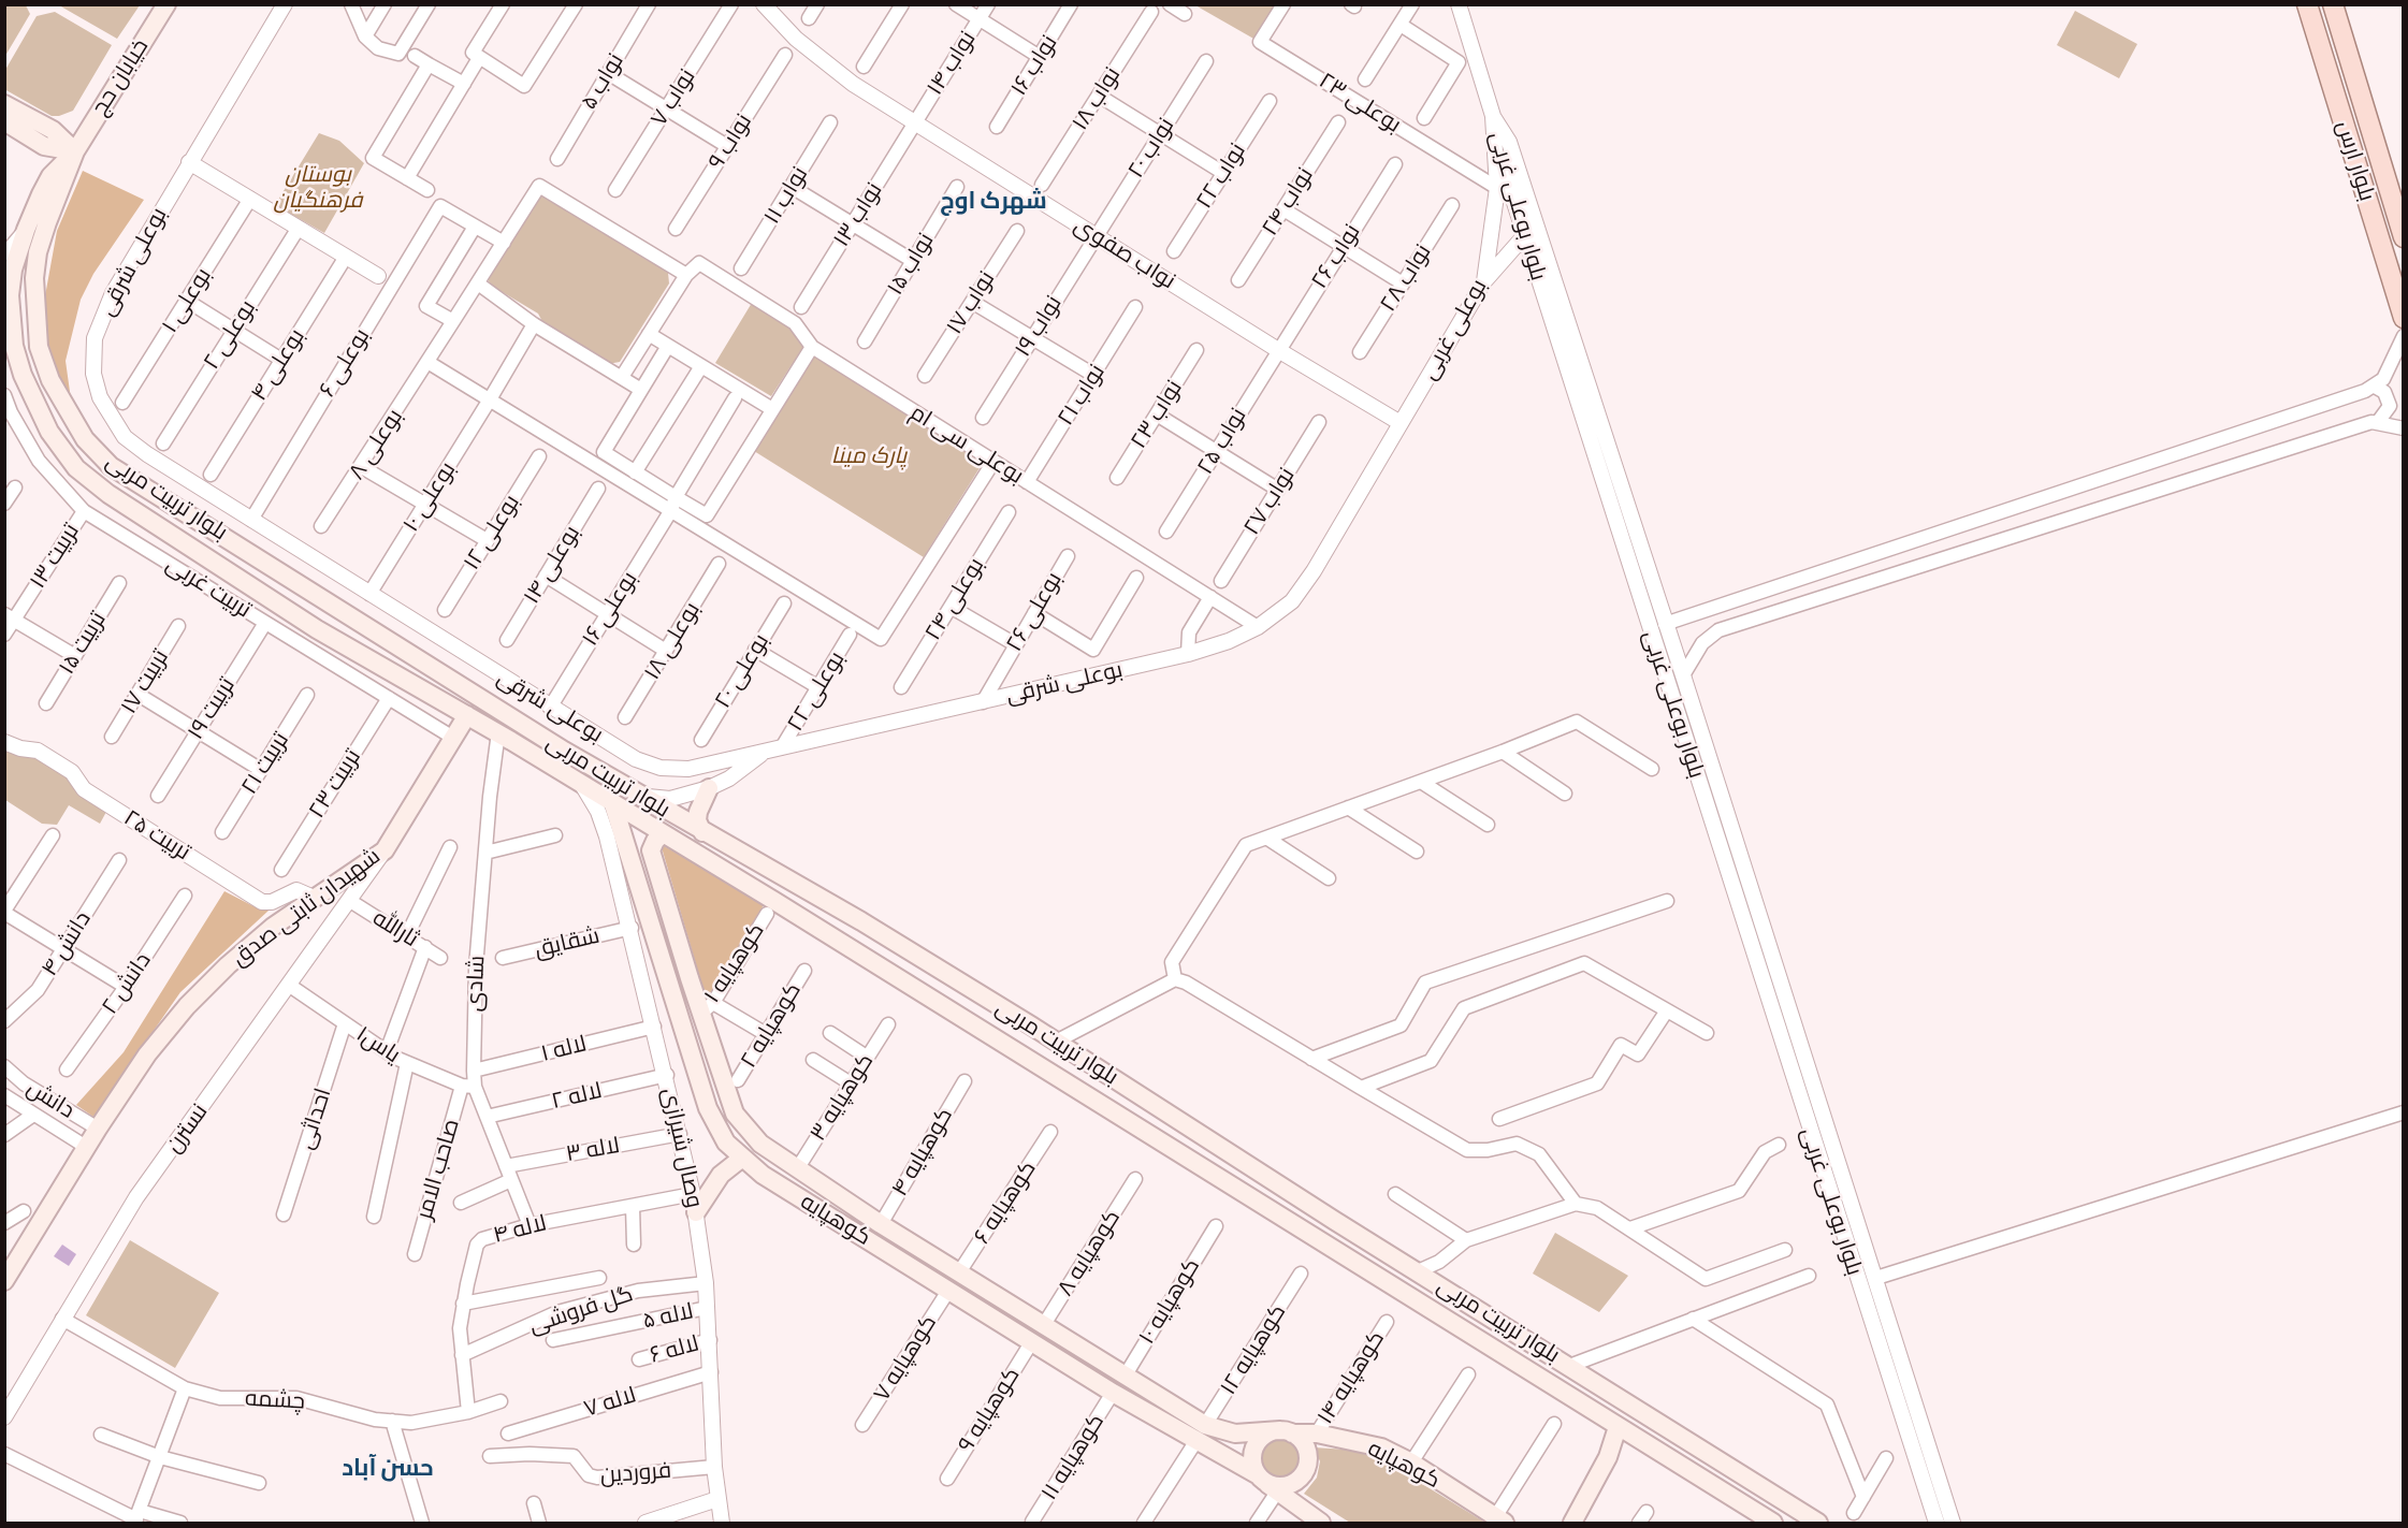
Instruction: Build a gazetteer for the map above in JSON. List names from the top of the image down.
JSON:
{
  "streets": {
    "main road": [
      "خیابان حج",
      "بلوار ارس",
      "بلوار تربیت مربی",
      "شهیدان ثابتی صدق",
      "کوهپایه"
    ],
    "street": [
      "نواب ۱۴",
      "نواب ۱۶",
      "نواب ۵",
      "نواب ۷",
      "نواب ۱۸",
      "بوعلی ۲۳",
      "نواب ۹",
      "نواب ۲۰",
      "نواب ۲۲",
      "نواب ۱۱",
      "نواب ۲۴",
      "بلوار بوعلی غربی",
      "نواب ۱۳",
      "نواب صفوی",
      "نواب ۲۶",
      "بوعلی شرقی",
      "نواب ۱۵",
      "نواب ۲۸",
      "بوعلی ۱",
      "نواب ۱۷",
      "نواب ۱۹",
      "بوعلی غربی",
      "بوعلی ۲",
      "بوعلی ۶",
      "بوعلی ۴",
      "نواب ۲۱",
      "نواب ۲۳",
      "نواب ۲۵",
      "بوعلی ۸",
      "بوعلی سی ام",
      "بوعلی ۱۰",
      "نواب ۲۷",
      "بوعلی ۱۲",
      "تربیت ۱۳",
      "بوعلی ۱۴",
      "تربیت غربی",
      "بوعلی ۲۴",
      "بوعلی ۱۶",
      "بوعلی ۲۶",
      "بوعلی ۱۸",
      "تربیت ۱۵",
      "بوعلی ۲۰",
      "تربیت ۱۷",
      "بوعلی ۲۲",
      "تربیت ۱۹",
      "تربیت ۲۱",
      "تربیت ۲۳",
      "تربیت ۲۵",
      "ثارالله",
      "شقایق",
      "دانش ۴",
      "کوهپایه ۱",
      "دانش ۲",
      "شادی",
      "کوهپایه ۲",
      "یاس۱",
      "لاله ۱",
      "لاله ۲",
      "کوهپایه ۳",
      "دانش",
      "احداثی",
      "نسترن",
      "وصال شیرازی",
      "لاله ۳",
      "کوهپایه ۴",
      "صاحب الامر",
      "کوهپایه ۶",
      "لاله ۴",
      "کوهپایه ۸",
      "کوهپایه ۱۰",
      "گل فروشی",
      "لاله ۵",
      "لاله ۶",
      "کوهپایه ۱۲",
      "کوهپایه ۷",
      "کوهپایه ۱۴",
      "چشمه",
      "لاله ۷",
      "کوهپایه ۹",
      "کوهپایه ۱۱",
      "فروردین"
    ]
  },
  "crossings": [
    ["نواب ۱۴", "نواب ۱۳"],
    ["نواب ۱۴", "نواب صفوی"],
    ["خیابان حج", "بلوار تربیت مربی"],
    ["بوعلی ۲۳", "بوعلی غربی"],
    ["نواب ۲۰", "نواب صفوی"],
    ["نواب ۲۰", "نواب ۱۹"],
    ["بلوار بوعلی غربی", "بوعلی غربی"],
    ["نواب ۱۳", "نواب صفوی"],
    ["نواب صفوی", "نواب ۲۶"],
    ["نواب صفوی", "بوعلی شرقی"],
    ["نواب صفوی", "نواب ۱۹"],
    ["نواب صفوی", "بوعلی غربی"],
    ["نواب صفوی", "نواب ۲۵"],
    ["نواب ۲۶", "نواب ۲۵"],
    ["بوعلی شرقی", "بوعلی غربی"],
    ["بوعلی شرقی", "بوعلی ۶"],
    ["بوعلی شرقی", "بوعلی سی ام"],
    ["بوعلی شرقی", "بوعلی ۱۰"],
    ["بوعلی شرقی", "بوعلی ۱۶"],
    ["بوعلی شرقی", "بوعلی ۲۶"],
    ["بوعلی شرقی", "بوعلی ۲۲"],
    ["نواب ۲۱", "بوعلی سی ام"],
    ["بوعلی ۸", "بوعلی سی ام"],
    ["بلوار تربیت مربی", "شهیدان ثابتی صدق"],
    ["بلوار تربیت مربی", "شادی"],
    ["بلوار تربیت مربی", "وصال شیرازی"],
    ["بلوار تربیت مربی", "کوهپایه"],
    ["تربیت ۱۳", "تربیت غربی"],
    ["تربیت غربی", "تربیت ۱۹"],
    ["تربیت غربی", "تربیت ۲۳"],
    ["تربیت غربی", "شهیدان ثابتی صدق"],
    ["تربیت ۲۵", "شهیدان ثابتی صدق"],
    ["شهیدان ثابتی صدق", "دانش"],
    ["شهیدان ثابتی صدق", "نسترن"],
    ["ثارالله", "نسترن"],
    ["شقایق", "وصال شیرازی"],
    ["کوهپایه ۱", "کوهپایه"],
    ["شادی", "یاس۱"],
    ["شادی", "لاله ۱"],
    ["شادی", "لاله ۲"],
    ["شادی", "لاله ۳"],
    ["شادی", "صاحب الامر"],
    ["شادی", "لاله ۴"],
    ["یاس۱", "احداثی"],
    ["یاس۱", "نسترن"],
    ["یاس۱", "صاحب الامر"],
    ["لاله ۱", "وصال شیرازی"],
    ["لاله ۲", "وصال شیرازی"],
    ["کوهپایه ۳", "کوهپایه"],
    ["نسترن", "چشمه"],
    ["وصال شیرازی", "لاله ۳"],
    ["وصال شیرازی", "لاله ۴"],
    ["وصال شیرازی", "گل فروشی"],
    ["وصال شیرازی", "لاله ۵"],
    ["وصال شیرازی", "لاله ۶"],
    ["وصال شیرازی", "لاله ۷"],
    ["وصال شیرازی", "فروردین"],
    ["کوهپایه ۴", "کوهپایه"],
    ["کوهپایه ۶", "کوهپایه"],
    ["کوهپایه", "کوهپایه ۸"],
    ["کوهپایه", "کوهپایه ۱۰"],
    ["کوهپایه", "کوهپایه ۱۲"],
    ["کوهپایه", "کوهپایه ۷"],
    ["کوهپایه", "کوهپایه ۱۴"],
    ["کوهپایه", "کوهپایه ۹"],
    ["کوهپایه", "کوهپایه ۱۱"],
    ["لاله ۴", "گل فروشی"],
    ["لاله ۴", "چشمه"]
  ],
  "districts": ["شهرک اوج", "حسن آباد"],
  "parks": ["بوستان فرهنگیان", "پارک مینا"]
}
